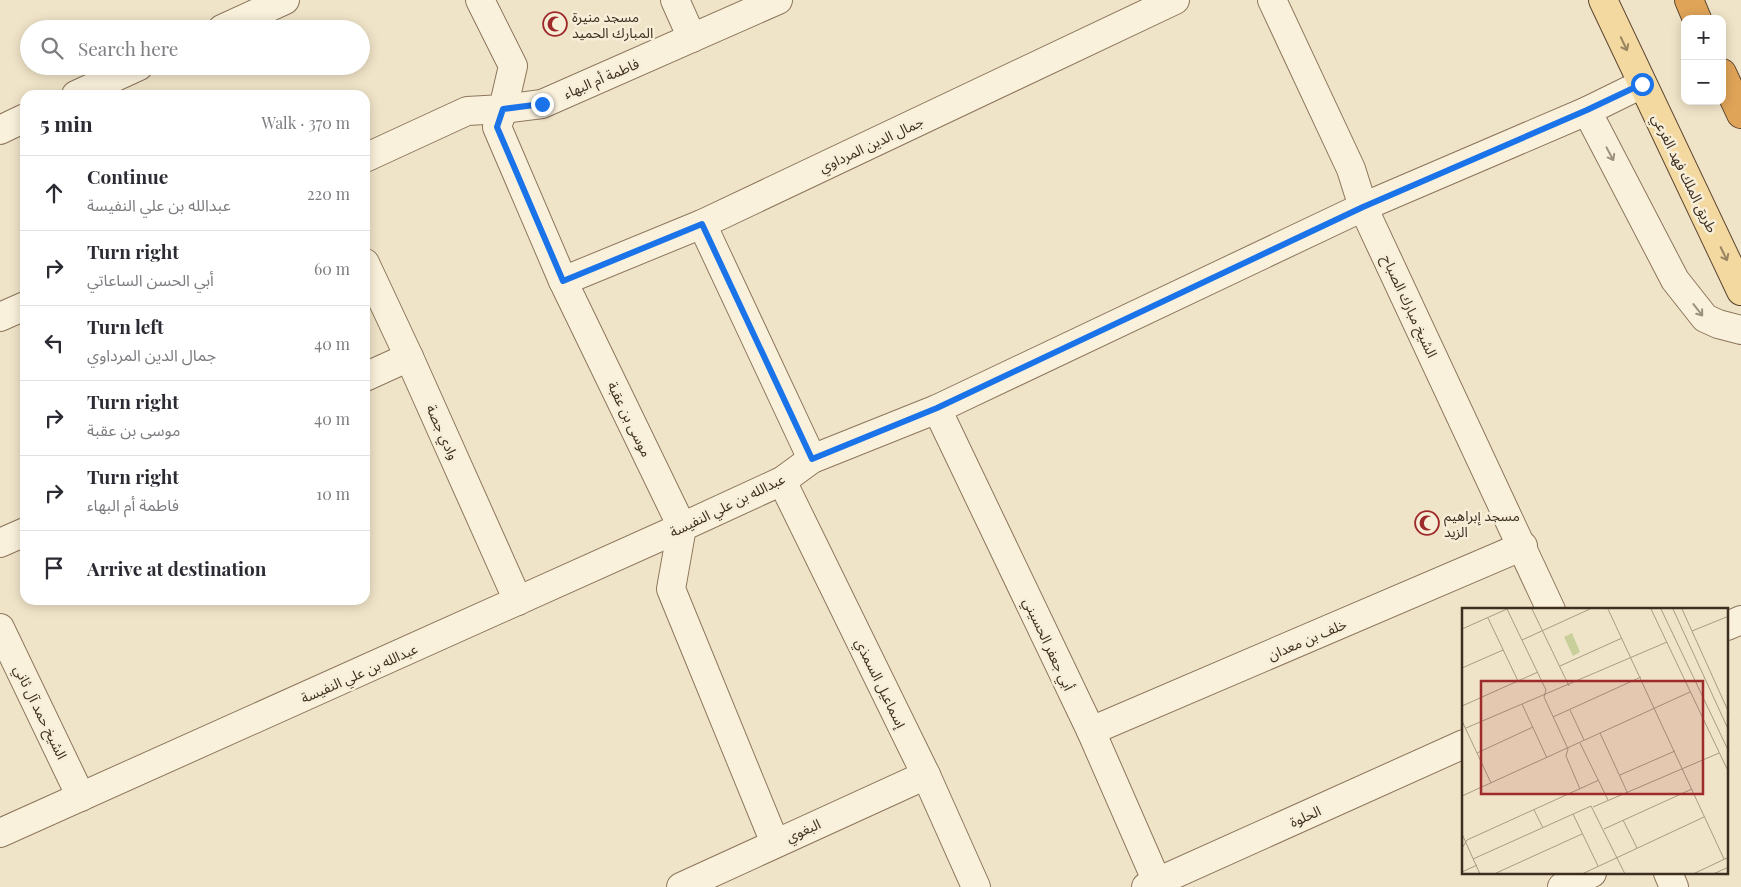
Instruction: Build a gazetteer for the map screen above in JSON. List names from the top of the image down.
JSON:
{
  "streets": {
    "main road": ["طريق الملك فهد الفرعي"],
    "street": [
      "فاطمة أم البهاء",
      "جمال الدين المرداوي",
      "الشيخ مبارك الصباح",
      "موسى بن عقبة",
      "وادي جصة",
      "عبدالله بن علي النفيسة",
      "خلف بن معدان",
      "أبي جعفر الحسيني",
      "إسماعيل السمذي",
      "الشيخ حمد آل ثاني",
      "الحلوة",
      "البغوي"
    ]
  },
  "crossings": [
    ["فاطمة أم البهاء", "موسى بن عقبة"],
    ["جمال الدين المرداوي", "موسى بن عقبة"],
    ["طريق الملك فهد الفرعي", "عبدالله بن علي النفيسة"],
    ["الشيخ مبارك الصباح", "عبدالله بن علي النفيسة"],
    ["الشيخ مبارك الصباح", "خلف بن معدان"],
    ["موسى بن عقبة", "عبدالله بن علي النفيسة"],
    ["وادي جصة", "عبدالله بن علي النفيسة"],
    ["عبدالله بن علي النفيسة", "أبي جعفر الحسيني"],
    ["عبدالله بن علي النفيسة", "إسماعيل السمذي"],
    ["عبدالله بن علي النفيسة", "الشيخ حمد آل ثاني"],
    ["خلف بن معدان", "أبي جعفر الحسيني"],
    ["أبي جعفر الحسيني", "الحلوة"],
    ["إسماعيل السمذي", "البغوي"]
  ],
  "one_way": ["طريق الملك فهد الفرعي"],
  "places": {
    "mosque": ["مسجد منيرة المبارك الحميد", "مسجد إبراهيم الزيد"]
  },
  "page": {
    "map_buttons": ["+", "−"],
    "search": "Search here",
    "heading": ["5 min", "Walk · 370 m"],
    "list": [
      ["Continue", "عبدالله بن علي النفيسة", "220 m"],
      ["Turn right", "أبي الحسن الساعاتي", "60 m"],
      ["Turn left", "جمال الدين المرداوي", "40 m"],
      ["Turn right", "موسى بن عقبة", "40 m"],
      ["Turn right", "فاطمة أم البهاء", "10 m"],
      "Arrive at destination"
    ]
  }
}
